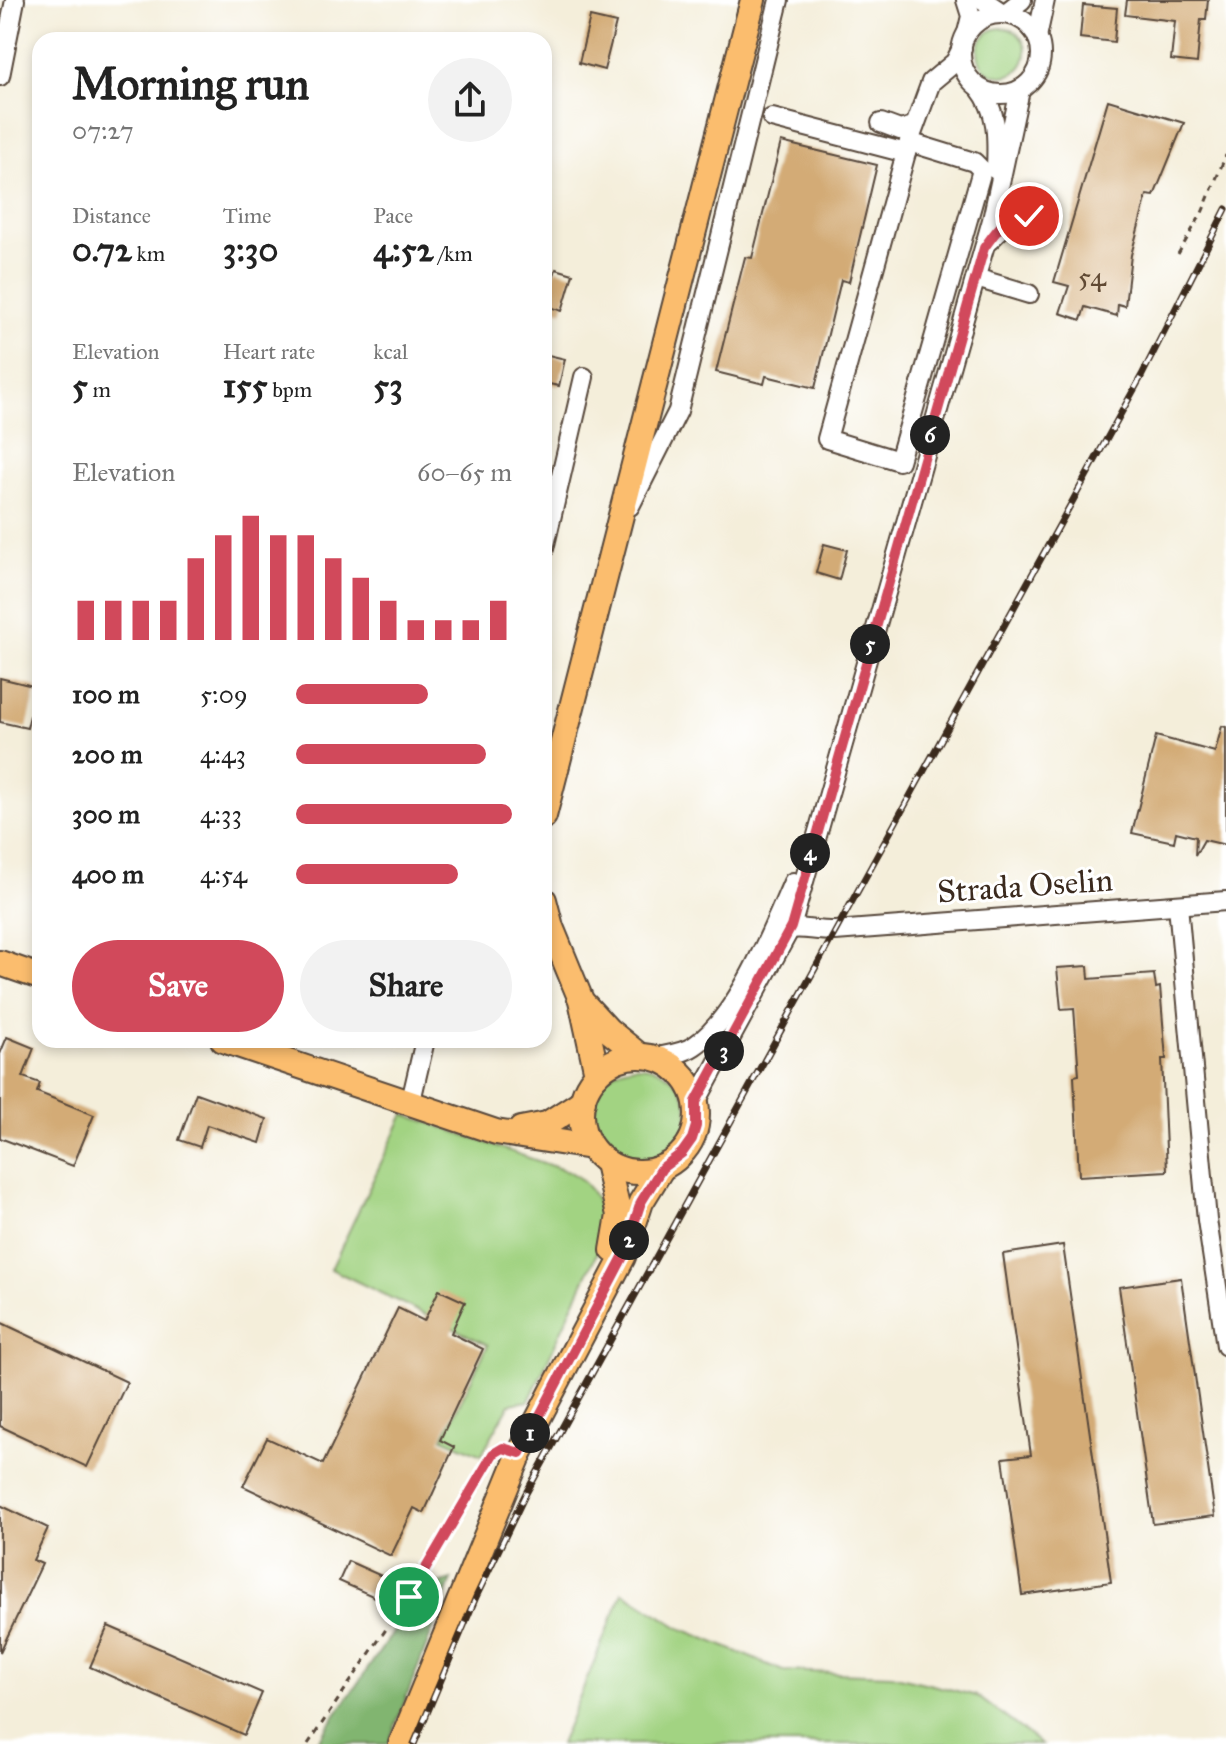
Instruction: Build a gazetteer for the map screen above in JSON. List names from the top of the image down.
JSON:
{
  "streets": {
    "street": ["Strada Oselin"]
  },
  "house_numbers": ["54"],
  "page": {
    "heading": ["Morning run", "07:27"],
    "stats": [
      ["Distance", "0.72 km"],
      ["Time", "3:30"],
      ["Pace", "4:52 /km"],
      ["Elevation", "5 m"],
      ["Heart rate", "155 bpm"],
      ["kcal", "53"]
    ],
    "pins": [
      "6",
      "5",
      "4",
      "3",
      "2",
      "1"
    ],
    "chart": ["Elevation", "60–65 m"],
    "list": [
      {
        "name": "100 m",
        "note": "5:09"
      },
      {
        "name": "200 m",
        "note": "4:43"
      },
      {
        "name": "300 m",
        "note": "4:33"
      },
      {
        "name": "400 m",
        "note": "4:54"
      }
    ],
    "buttons": ["Save", "Share"]
  }
}
